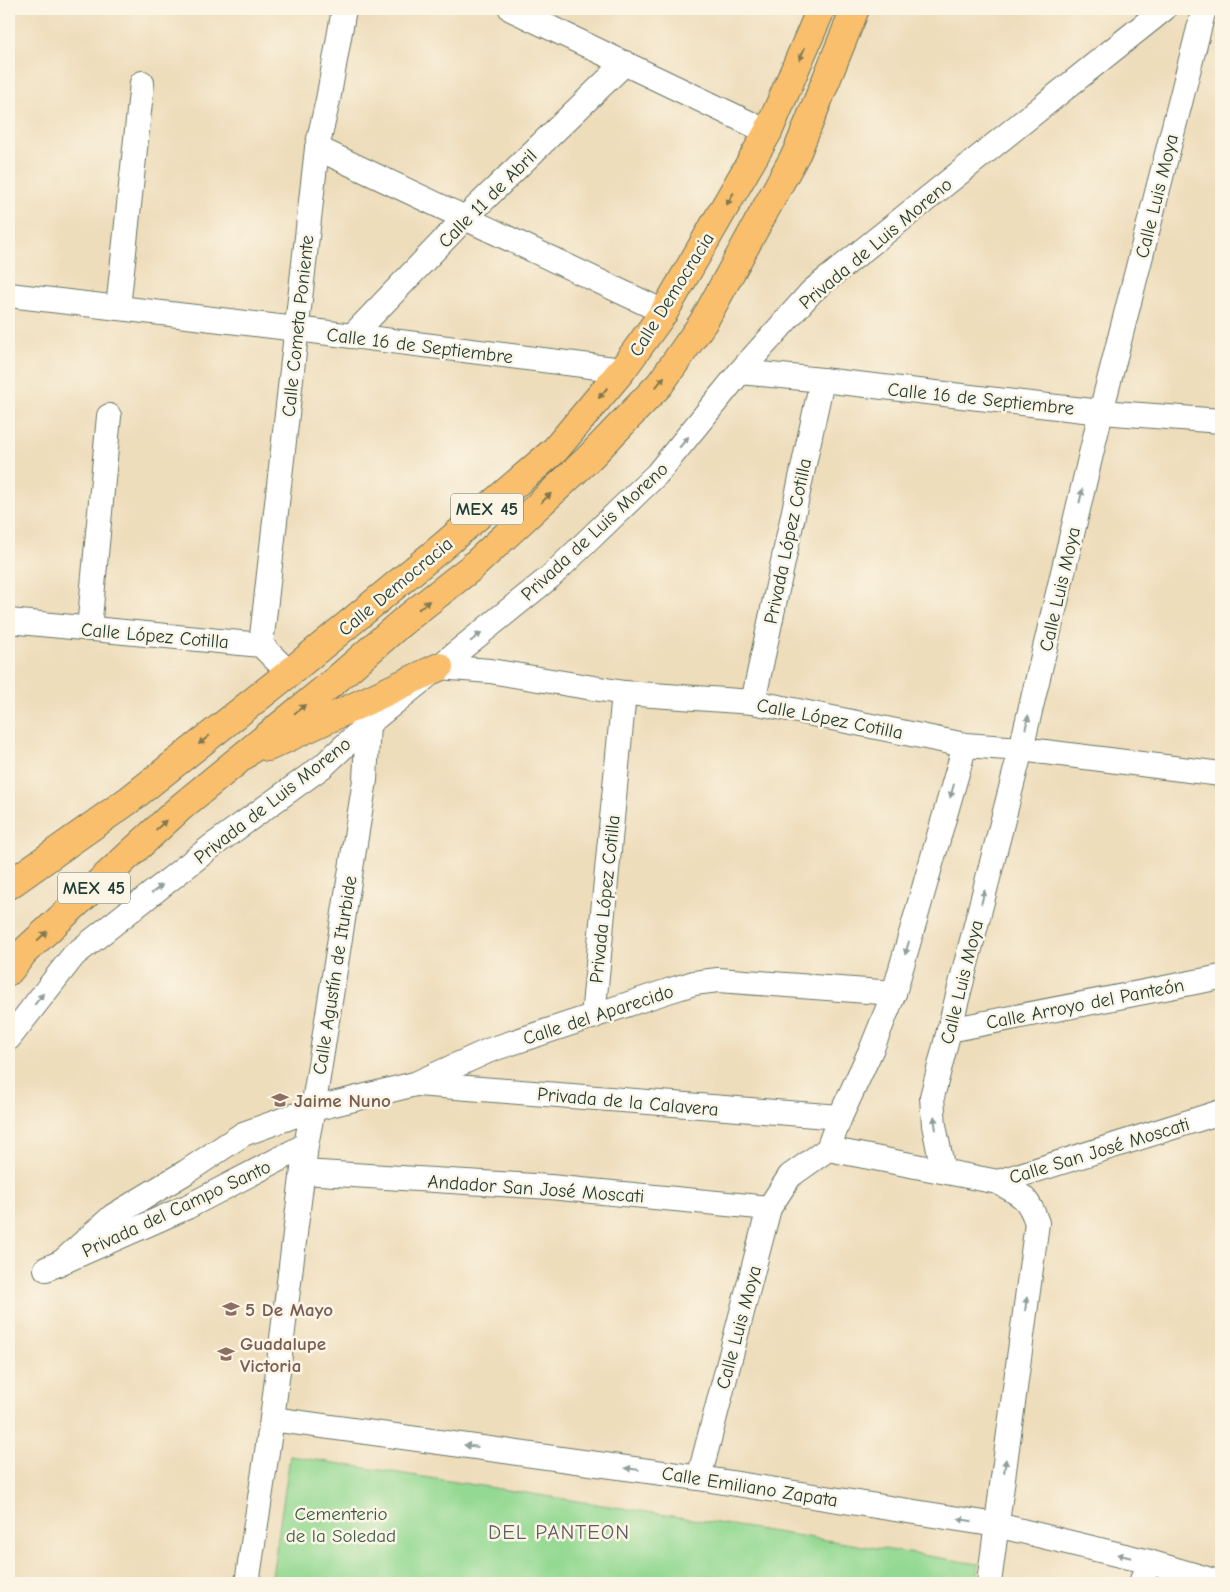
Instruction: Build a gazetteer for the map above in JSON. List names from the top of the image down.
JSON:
{
  "streets": {
    "highway": ["Calle Democracia", "MEX 45"],
    "street": [
      "Calle Luis Moya",
      "Calle 11 de Abril",
      "Privada de Luis Moreno",
      "Calle Cometa Poniente",
      "Calle 16 de Septiembre",
      "Privada López Cotilla",
      "Calle López Cotilla",
      "Calle Agustín de Iturbide",
      "Calle Arroyo del Panteón",
      "Calle del Aparecido",
      "Privada de la Calavera",
      "Calle San José Moscati",
      "Andador San José Moscati",
      "Privada del Campo Santo",
      "Calle Emiliano Zapata"
    ]
  },
  "crossings": [
    ["Calle Luis Moya", "Calle 16 de Septiembre"],
    ["Calle Luis Moya", "Calle López Cotilla"],
    ["Calle Luis Moya", "Calle Arroyo del Panteón"],
    ["Calle Luis Moya", "Calle San José Moscati"],
    ["Calle Luis Moya", "Andador San José Moscati"],
    ["Calle Luis Moya", "Calle Emiliano Zapata"],
    ["Calle 11 de Abril", "Calle 16 de Septiembre"],
    ["Privada de Luis Moreno", "Calle 16 de Septiembre"],
    ["Privada de Luis Moreno", "Calle López Cotilla"],
    ["Privada de Luis Moreno", "Calle Agustín de Iturbide"],
    ["Calle Democracia", "Calle 16 de Septiembre"],
    ["Calle Democracia", "MEX 45"],
    ["Calle Cometa Poniente", "Calle 16 de Septiembre"],
    ["Calle Cometa Poniente", "Calle López Cotilla"],
    ["Calle 16 de Septiembre", "Privada López Cotilla"],
    ["Privada López Cotilla", "Calle López Cotilla"],
    ["Privada López Cotilla", "Calle del Aparecido"],
    ["Calle Agustín de Iturbide", "Calle del Aparecido"],
    ["Calle Agustín de Iturbide", "Andador San José Moscati"],
    ["Calle Agustín de Iturbide", "Privada del Campo Santo"],
    ["Calle Agustín de Iturbide", "Calle Emiliano Zapata"],
    ["Calle del Aparecido", "Privada de la Calavera"],
    ["Calle del Aparecido", "Privada del Campo Santo"]
  ],
  "one_way": ["Privada de Luis Moreno", "Calle Emiliano Zapata"],
  "districts": ["DEL PANTEON"],
  "parks": ["Cementerio de la Soledad"],
  "places": {
    "school or university": ["Jaime Nuno", "5 De Mayo", "Guadalupe Victoria"]
  }
}
